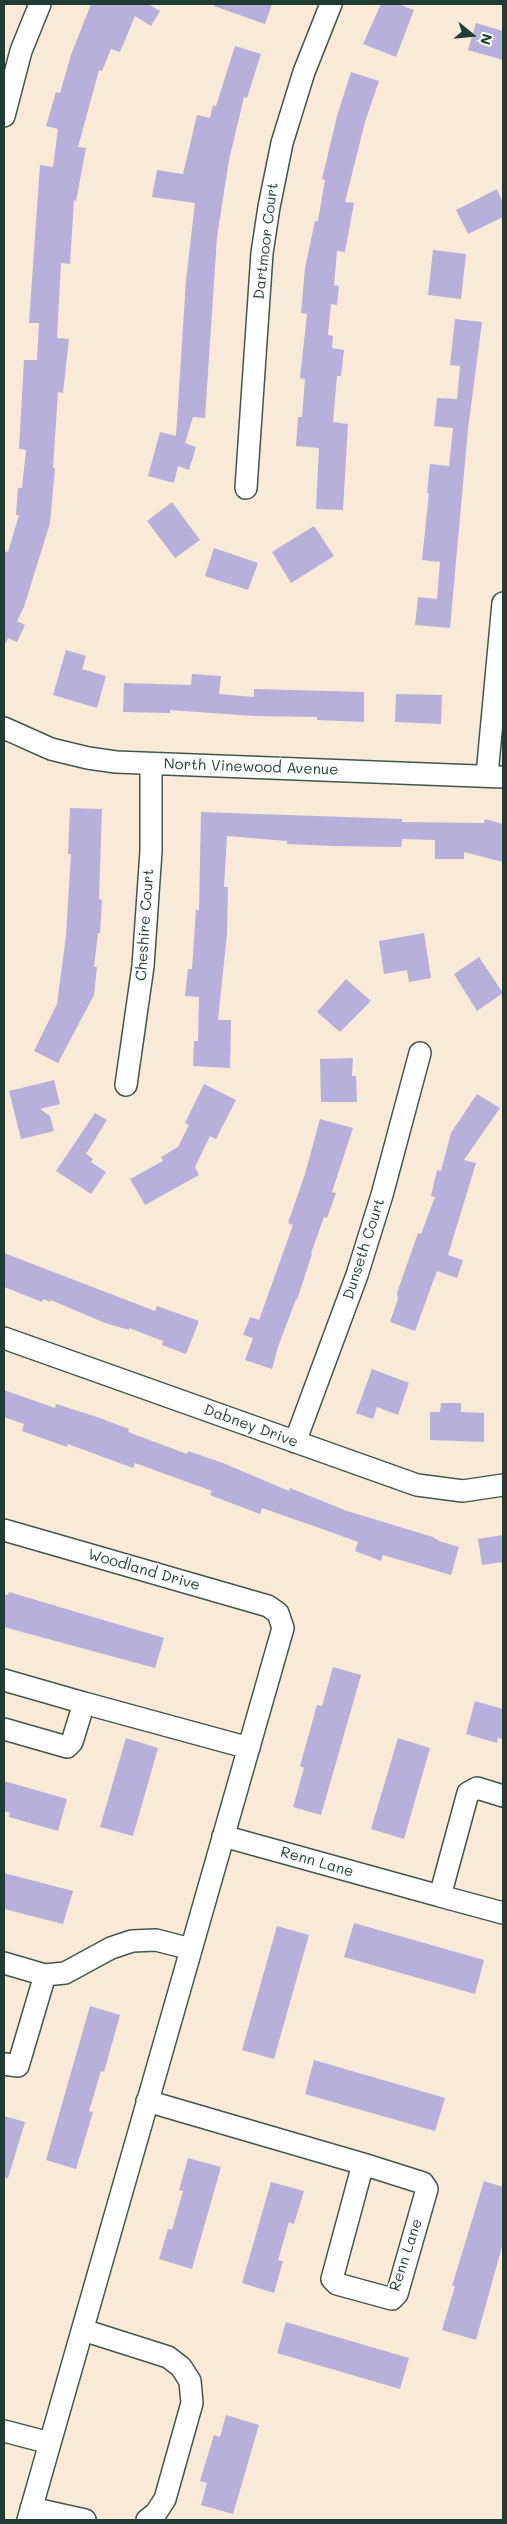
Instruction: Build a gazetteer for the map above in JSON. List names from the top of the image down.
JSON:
{
  "streets": {
    "street": [
      "Dartmoor Court",
      "North Vinewood Avenue",
      "Cheshire Court",
      "Dunseth Court",
      "Dabney Drive",
      "Woodland Drive",
      "Renn Lane"
    ]
  },
  "crossings": [
    ["North Vinewood Avenue", "Cheshire Court"],
    ["Dunseth Court", "Dabney Drive"]
  ],
  "north": "right"
}
